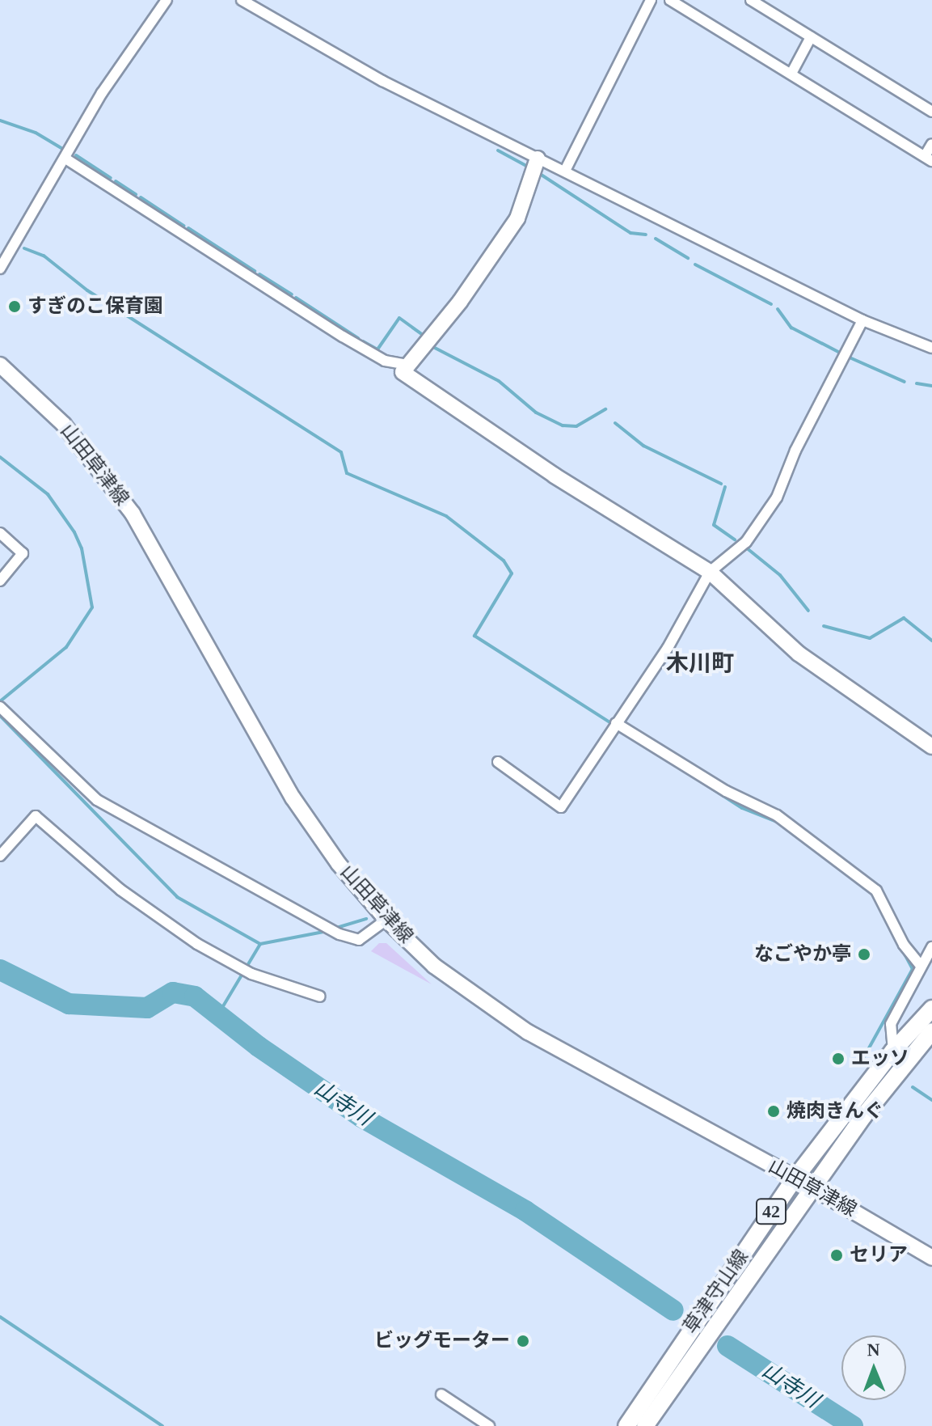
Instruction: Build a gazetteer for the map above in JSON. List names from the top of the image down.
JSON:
{
  "streets": {
    "main road": ["山田草津線", "42", "草津守山線"]
  },
  "crossings": [
    ["山田草津線", "草津守山線"]
  ],
  "districts": ["木川町"],
  "water": ["山寺川"],
  "places": [
    "すぎのこ保育園",
    "なごやか亭",
    "エッソ",
    "焼肉きんぐ",
    "セリア",
    "ビッグモーター"
  ],
  "north": "top"
}
